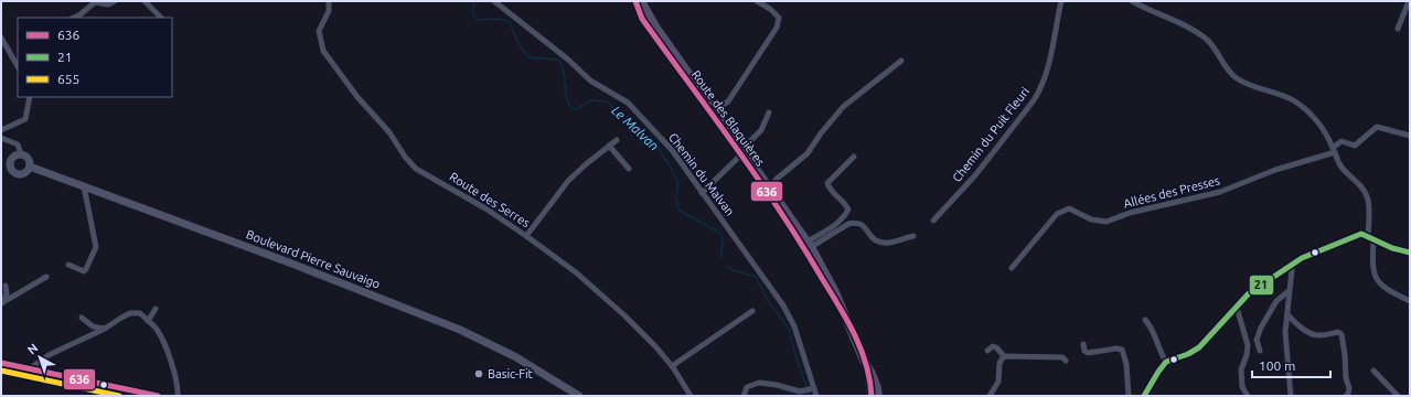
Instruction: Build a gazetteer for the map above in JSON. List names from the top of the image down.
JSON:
{
  "streets": {
    "main road": ["Route des Blaquières", "Boulevard Pierre Sauvaigo"],
    "street": [
      "Chemin du Puit Fleuri",
      "Chemin du Malvan",
      "Allées des Presses",
      "Route des Serres"
    ]
  },
  "water": ["Le Malvan"],
  "places": ["Basic-Fit"],
  "lines": ["transit line 636", "transit line 21", "transit line 655"],
  "legend": ["636", "21", "655"],
  "scale_bar": "100 m",
  "north": "top left"
}
